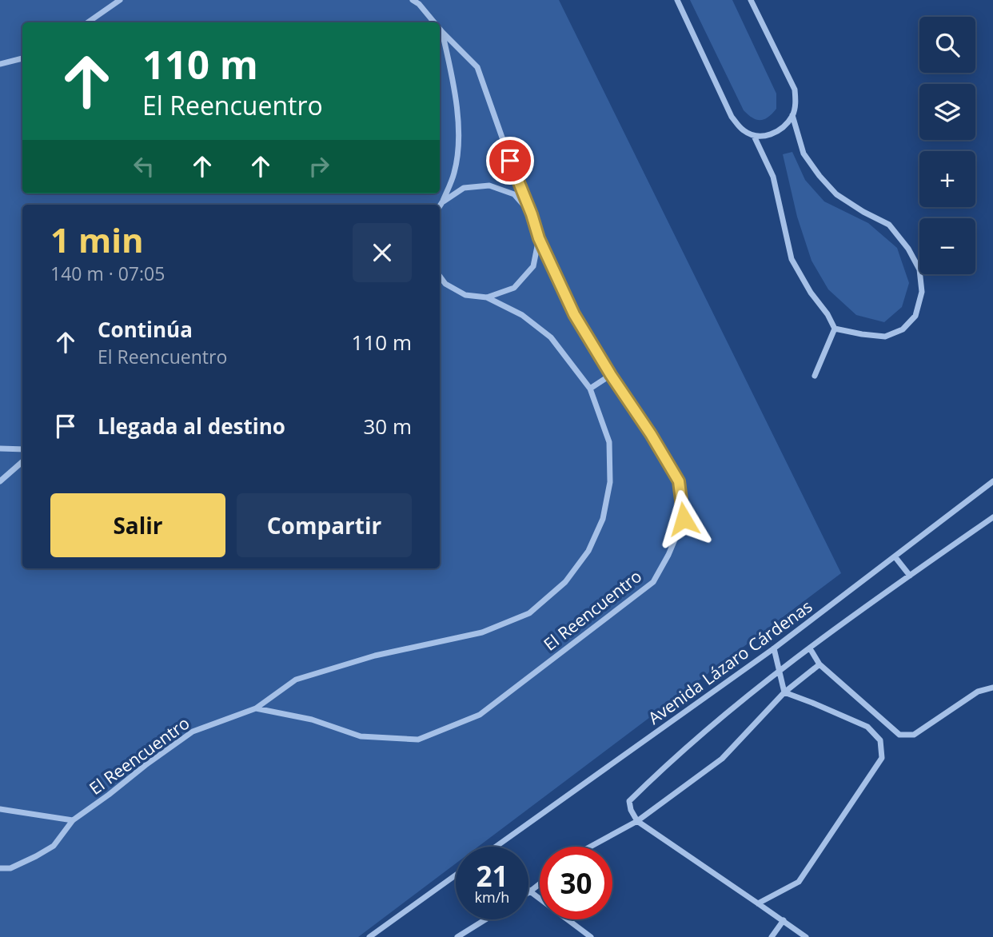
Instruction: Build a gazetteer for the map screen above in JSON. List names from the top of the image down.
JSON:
{
  "streets": {
    "street": ["El Reencuentro", "Avenida Lázaro Cárdenas"]
  },
  "page": {
    "map_buttons": ["+", "−"],
    "turn": ["110 m", "El Reencuentro"],
    "heading": ["1 min", "140 m · 07:05"],
    "list": [
      {
        "name": "Continúa",
        "note": "El Reencuentro",
        "value": "110 m"
      },
      {
        "name": "Llegada al destino",
        "value": "30 m"
      }
    ],
    "buttons": ["Salir", "Compartir"],
    "speed": "21 km/h",
    "limit": "30"
  }
}
